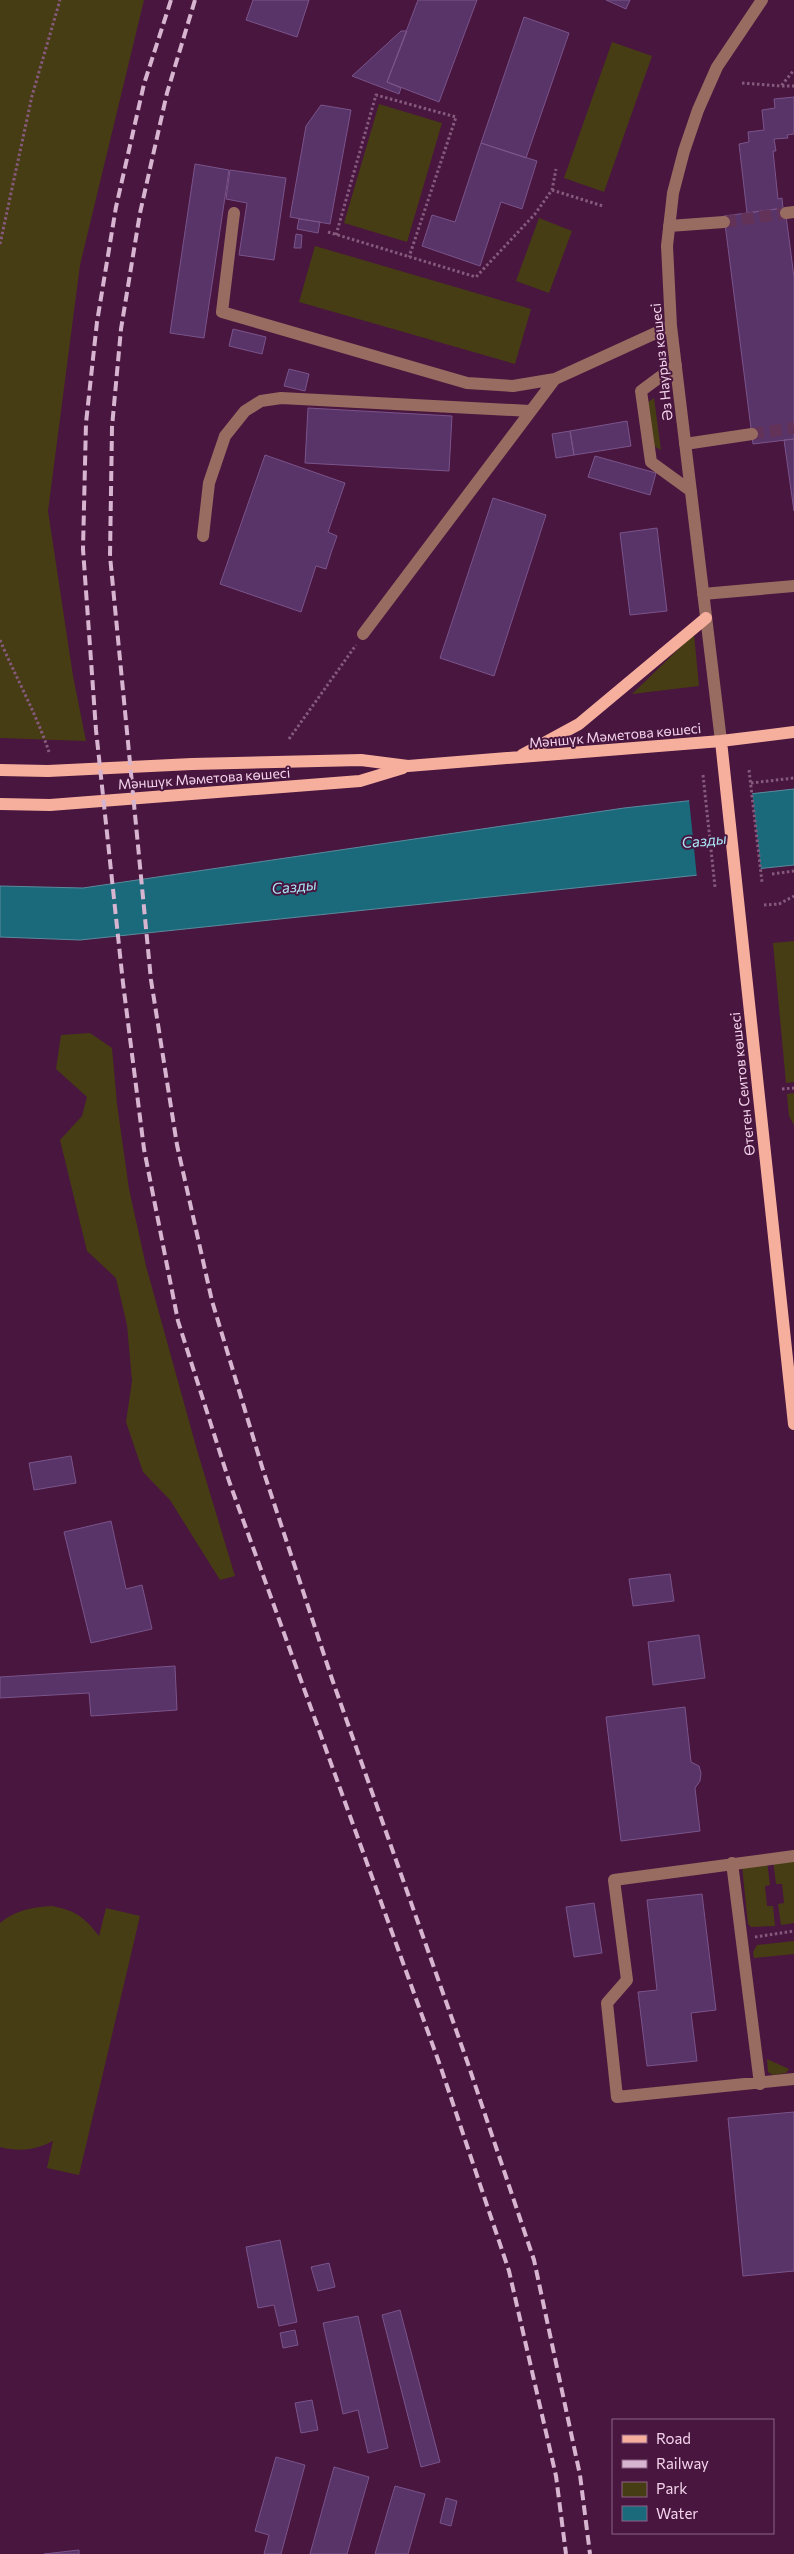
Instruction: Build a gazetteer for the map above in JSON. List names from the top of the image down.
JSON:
{
  "streets": {
    "main road": ["Мәншүк Мәметова көшесі", "Өтеген Сеитов көшесі"],
    "street": ["Әз Наурыз көшесі"]
  },
  "crossings": [
    ["Әз Наурыз көшесі", "Мәншүк Мәметова көшесі"],
    ["Әз Наурыз көшесі", "Өтеген Сеитов көшесі"],
    ["Мәншүк Мәметова көшесі", "Өтеген Сеитов көшесі"]
  ],
  "water": ["Сазды"],
  "legend": [
    "Road",
    "Railway",
    "Park",
    "Water"
  ]
}
